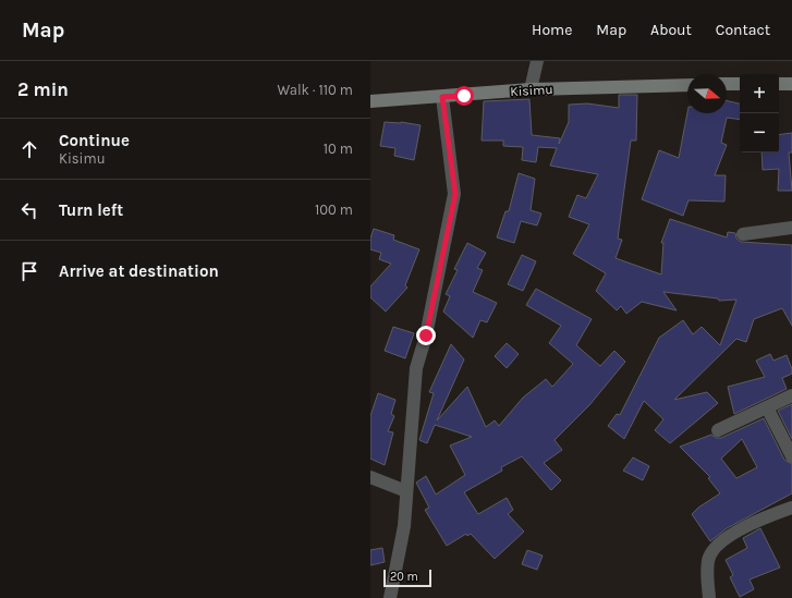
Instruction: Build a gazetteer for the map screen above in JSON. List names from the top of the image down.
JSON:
{
  "streets": {
    "street": ["Kisimu"]
  },
  "scale_bar": "20 m",
  "north": "right",
  "page": {
    "header": "Map",
    "nav": [
      "Home",
      "Map",
      "About",
      "Contact"
    ],
    "heading": ["2 min", "Walk · 110 m"],
    "map_buttons": ["+", "−"],
    "list": [
      ["Continue", "Kisimu", "10 m"],
      ["Turn left", "100 m"],
      "Arrive at destination"
    ],
    "scale": "20 m"
  }
}
